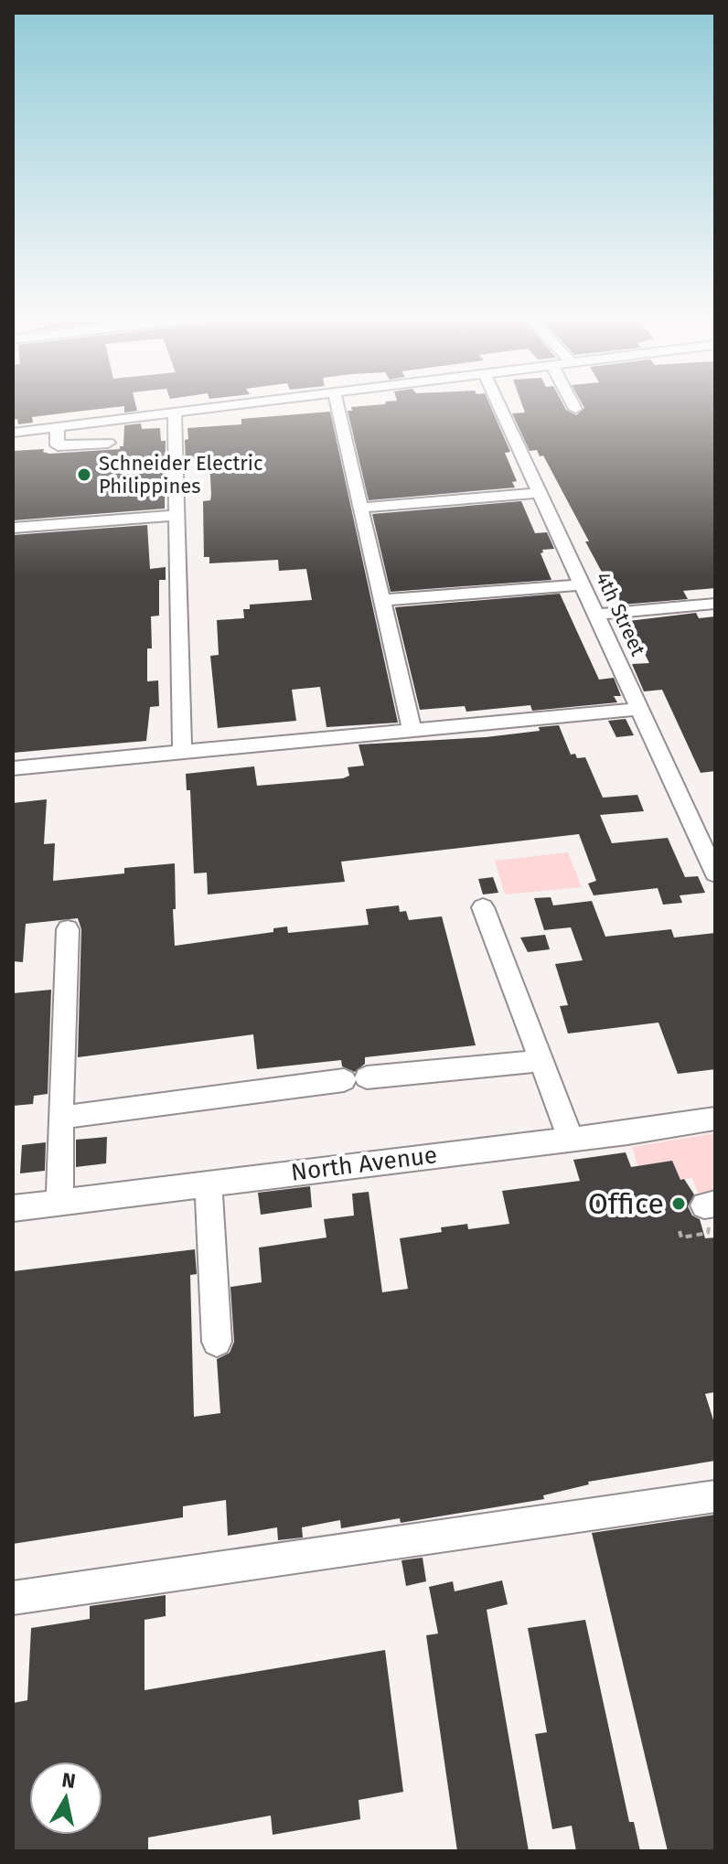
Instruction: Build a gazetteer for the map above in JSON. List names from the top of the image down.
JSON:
{
  "streets": {
    "street": ["4th Street", "North Avenue"]
  },
  "places": ["Schneider Electric Philippines", "Office"],
  "north": "top"
}
